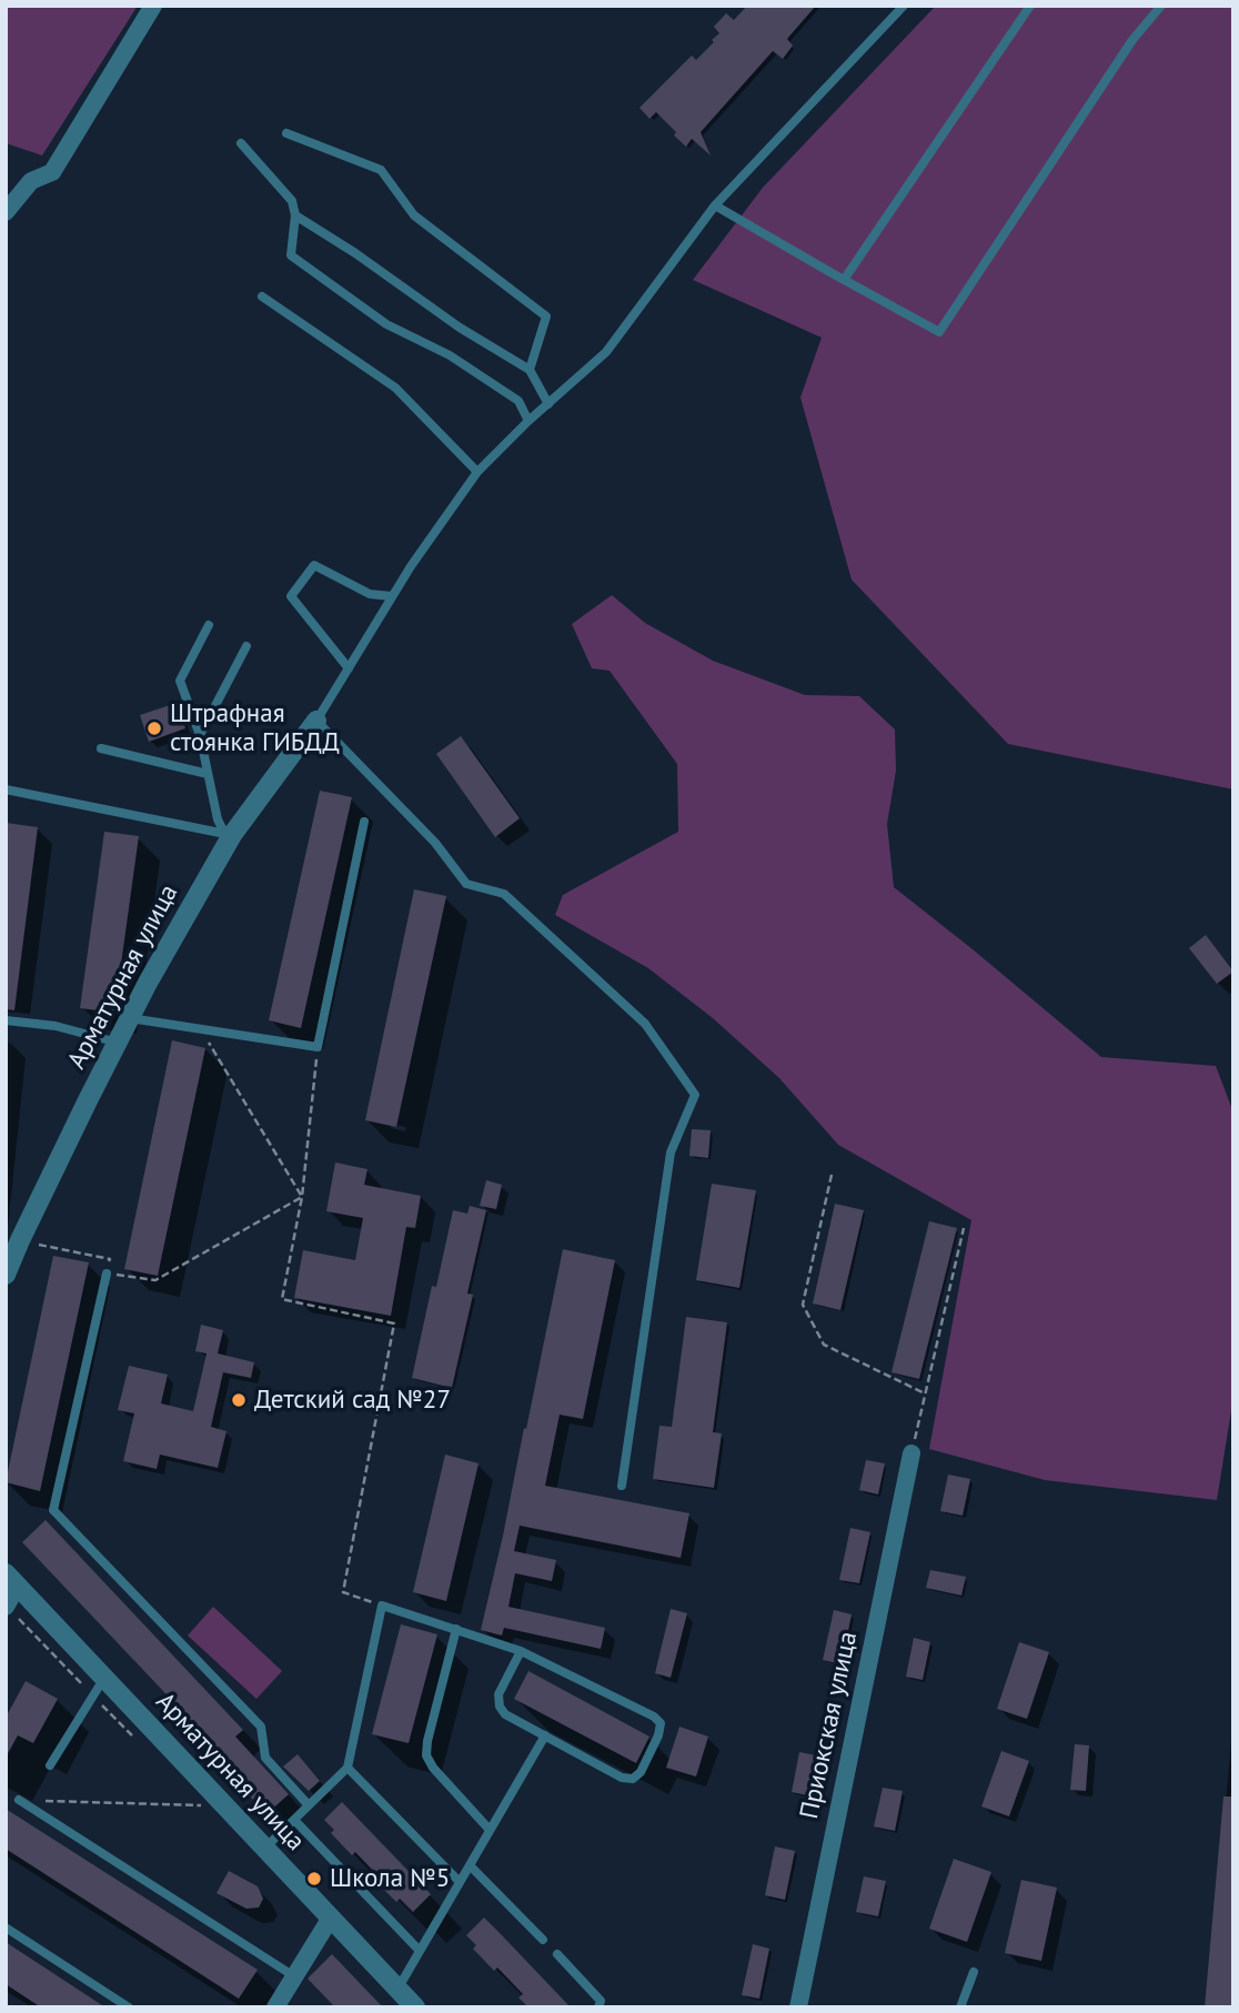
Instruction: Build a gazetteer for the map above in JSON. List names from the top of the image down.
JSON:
{
  "streets": {
    "street": ["Арматурная улица", "Приокская улица"]
  },
  "places": ["Штрафная стоянка ГИБДД", "Детский сад №27", "Школа №5"]
}
